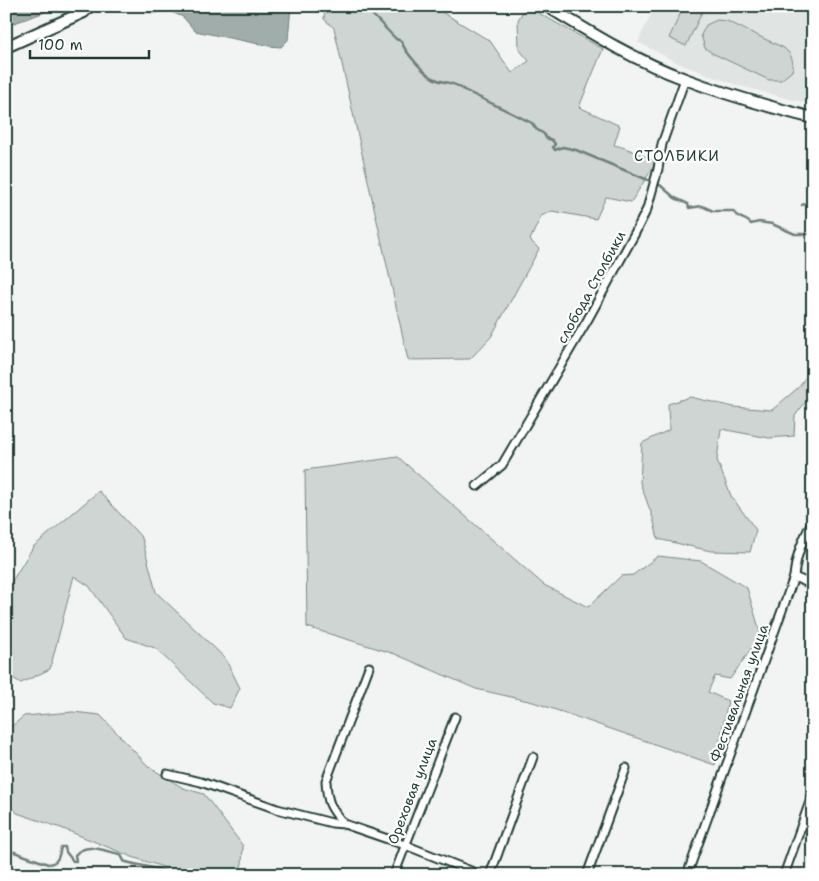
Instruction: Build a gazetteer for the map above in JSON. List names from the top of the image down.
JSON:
{
  "streets": {
    "street": ["слобода Столбики", "Фестивальная улица", "Ореховая улица"]
  },
  "districts": ["СТОЛБИКИ"],
  "scale_bar": "100 m"
}
